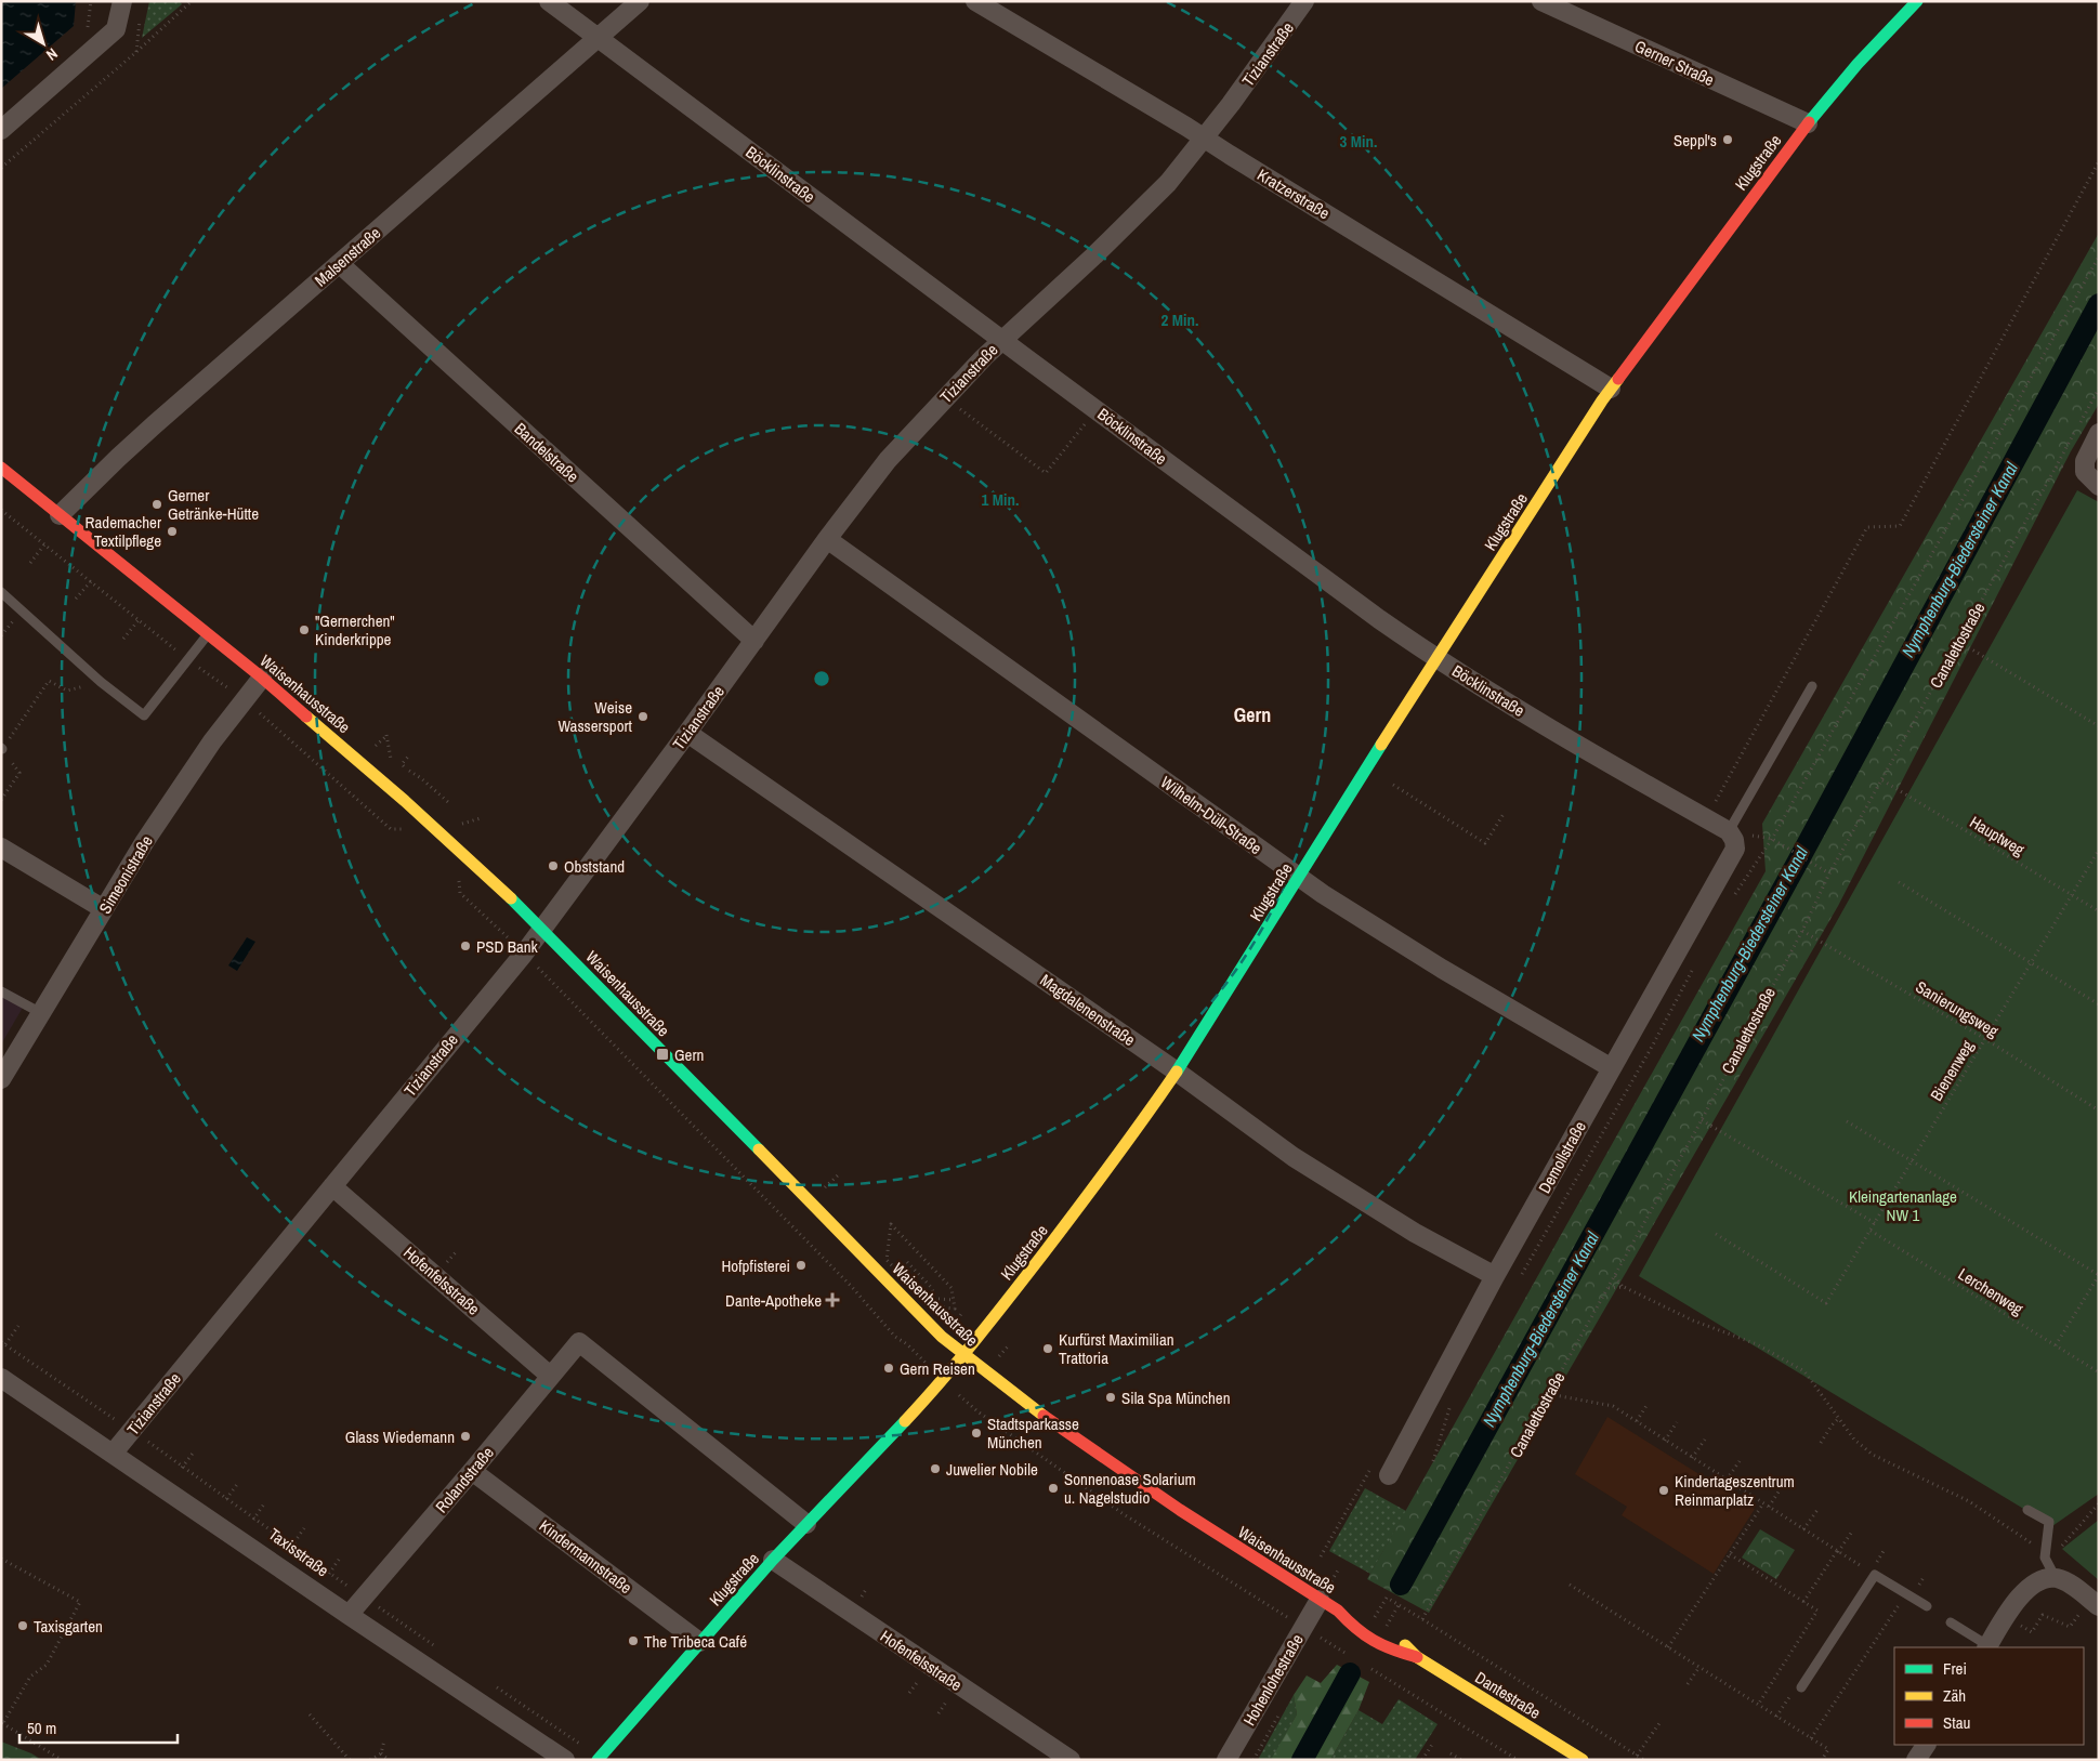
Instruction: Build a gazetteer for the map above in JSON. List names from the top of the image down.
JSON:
{
  "streets": {
    "street": [
      "Tizianstraße",
      "Gerner Straße",
      "Klugstraße",
      "Böcklinstraße",
      "Kratzerstraße",
      "Malsenstraße",
      "Bandelstraße",
      "Waisenhausstraße",
      "Wilhelm-Düll-Straße",
      "Simeonistraße",
      "Magdalenenstraße",
      "Demollstraße",
      "Hofenfelsstraße",
      "Rolandstraße",
      "Taxisstraße",
      "Kindermannstraße",
      "Hohenlohestraße",
      "Dantestraße"
    ],
    "path": [
      "Canalettostraße",
      "Hauptweg",
      "Sanierungsweg",
      "Bienenweg",
      "Lerchenweg"
    ]
  },
  "crossings": [
    ["Tizianstraße", "Böcklinstraße"],
    ["Tizianstraße", "Kratzerstraße"],
    ["Tizianstraße", "Bandelstraße"],
    ["Tizianstraße", "Waisenhausstraße"],
    ["Tizianstraße", "Wilhelm-Düll-Straße"],
    ["Tizianstraße", "Magdalenenstraße"],
    ["Tizianstraße", "Hofenfelsstraße"],
    ["Tizianstraße", "Taxisstraße"],
    ["Gerner Straße", "Klugstraße"],
    ["Klugstraße", "Böcklinstraße"],
    ["Klugstraße", "Kratzerstraße"],
    ["Klugstraße", "Waisenhausstraße"],
    ["Klugstraße", "Wilhelm-Düll-Straße"],
    ["Klugstraße", "Magdalenenstraße"],
    ["Klugstraße", "Hofenfelsstraße"],
    ["Klugstraße", "Rolandstraße"],
    ["Klugstraße", "Kindermannstraße"],
    ["Böcklinstraße", "Malsenstraße"],
    ["Böcklinstraße", "Demollstraße"],
    ["Malsenstraße", "Bandelstraße"],
    ["Malsenstraße", "Waisenhausstraße"],
    ["Canalettostraße", "Hauptweg"],
    ["Canalettostraße", "Sanierungsweg"],
    ["Waisenhausstraße", "Simeonistraße"],
    ["Waisenhausstraße", "Hohenlohestraße"],
    ["Waisenhausstraße", "Dantestraße"],
    ["Wilhelm-Düll-Straße", "Demollstraße"],
    ["Hauptweg", "Bienenweg"],
    ["Sanierungsweg", "Bienenweg"],
    ["Magdalenenstraße", "Demollstraße"],
    ["Bienenweg", "Lerchenweg"],
    ["Hofenfelsstraße", "Rolandstraße"],
    ["Rolandstraße", "Taxisstraße"],
    ["Rolandstraße", "Kindermannstraße"]
  ],
  "districts": ["Gern"],
  "water": ["Nymphenburg-Biedersteiner Kanal"],
  "parks": ["Kleingartenanlage NW 1"],
  "places": {
    "other": [
      "Seppl's",
      "Gerner Getränke-Hütte",
      "Rademacher Textilpflege",
      "\"Gernerchen\" Kinderkrippe",
      "Weise Wassersport",
      "Obststand",
      "PSD Bank",
      "Hofpfisterei",
      "Kurfürst Maximilian Trattoria",
      "Gern Reisen",
      "Sila Spa München",
      "Stadtsparkasse München",
      "Glass Wiedemann",
      "Juwelier Nobile",
      "Sonnenoase Solarium u. Nagelstudio",
      "Kindertageszentrum Reinmarplatz",
      "Taxisgarten",
      "The Tribeca Café"
    ],
    "transit": ["Gern"],
    "health": ["Dante-Apotheke"]
  },
  "legend": ["Frei", "Zäh", "Stau"],
  "scale_bar": "50 m",
  "north": "bottom right",
  "rings": ["3 Min.", "2 Min.", "1 Min."]
}
